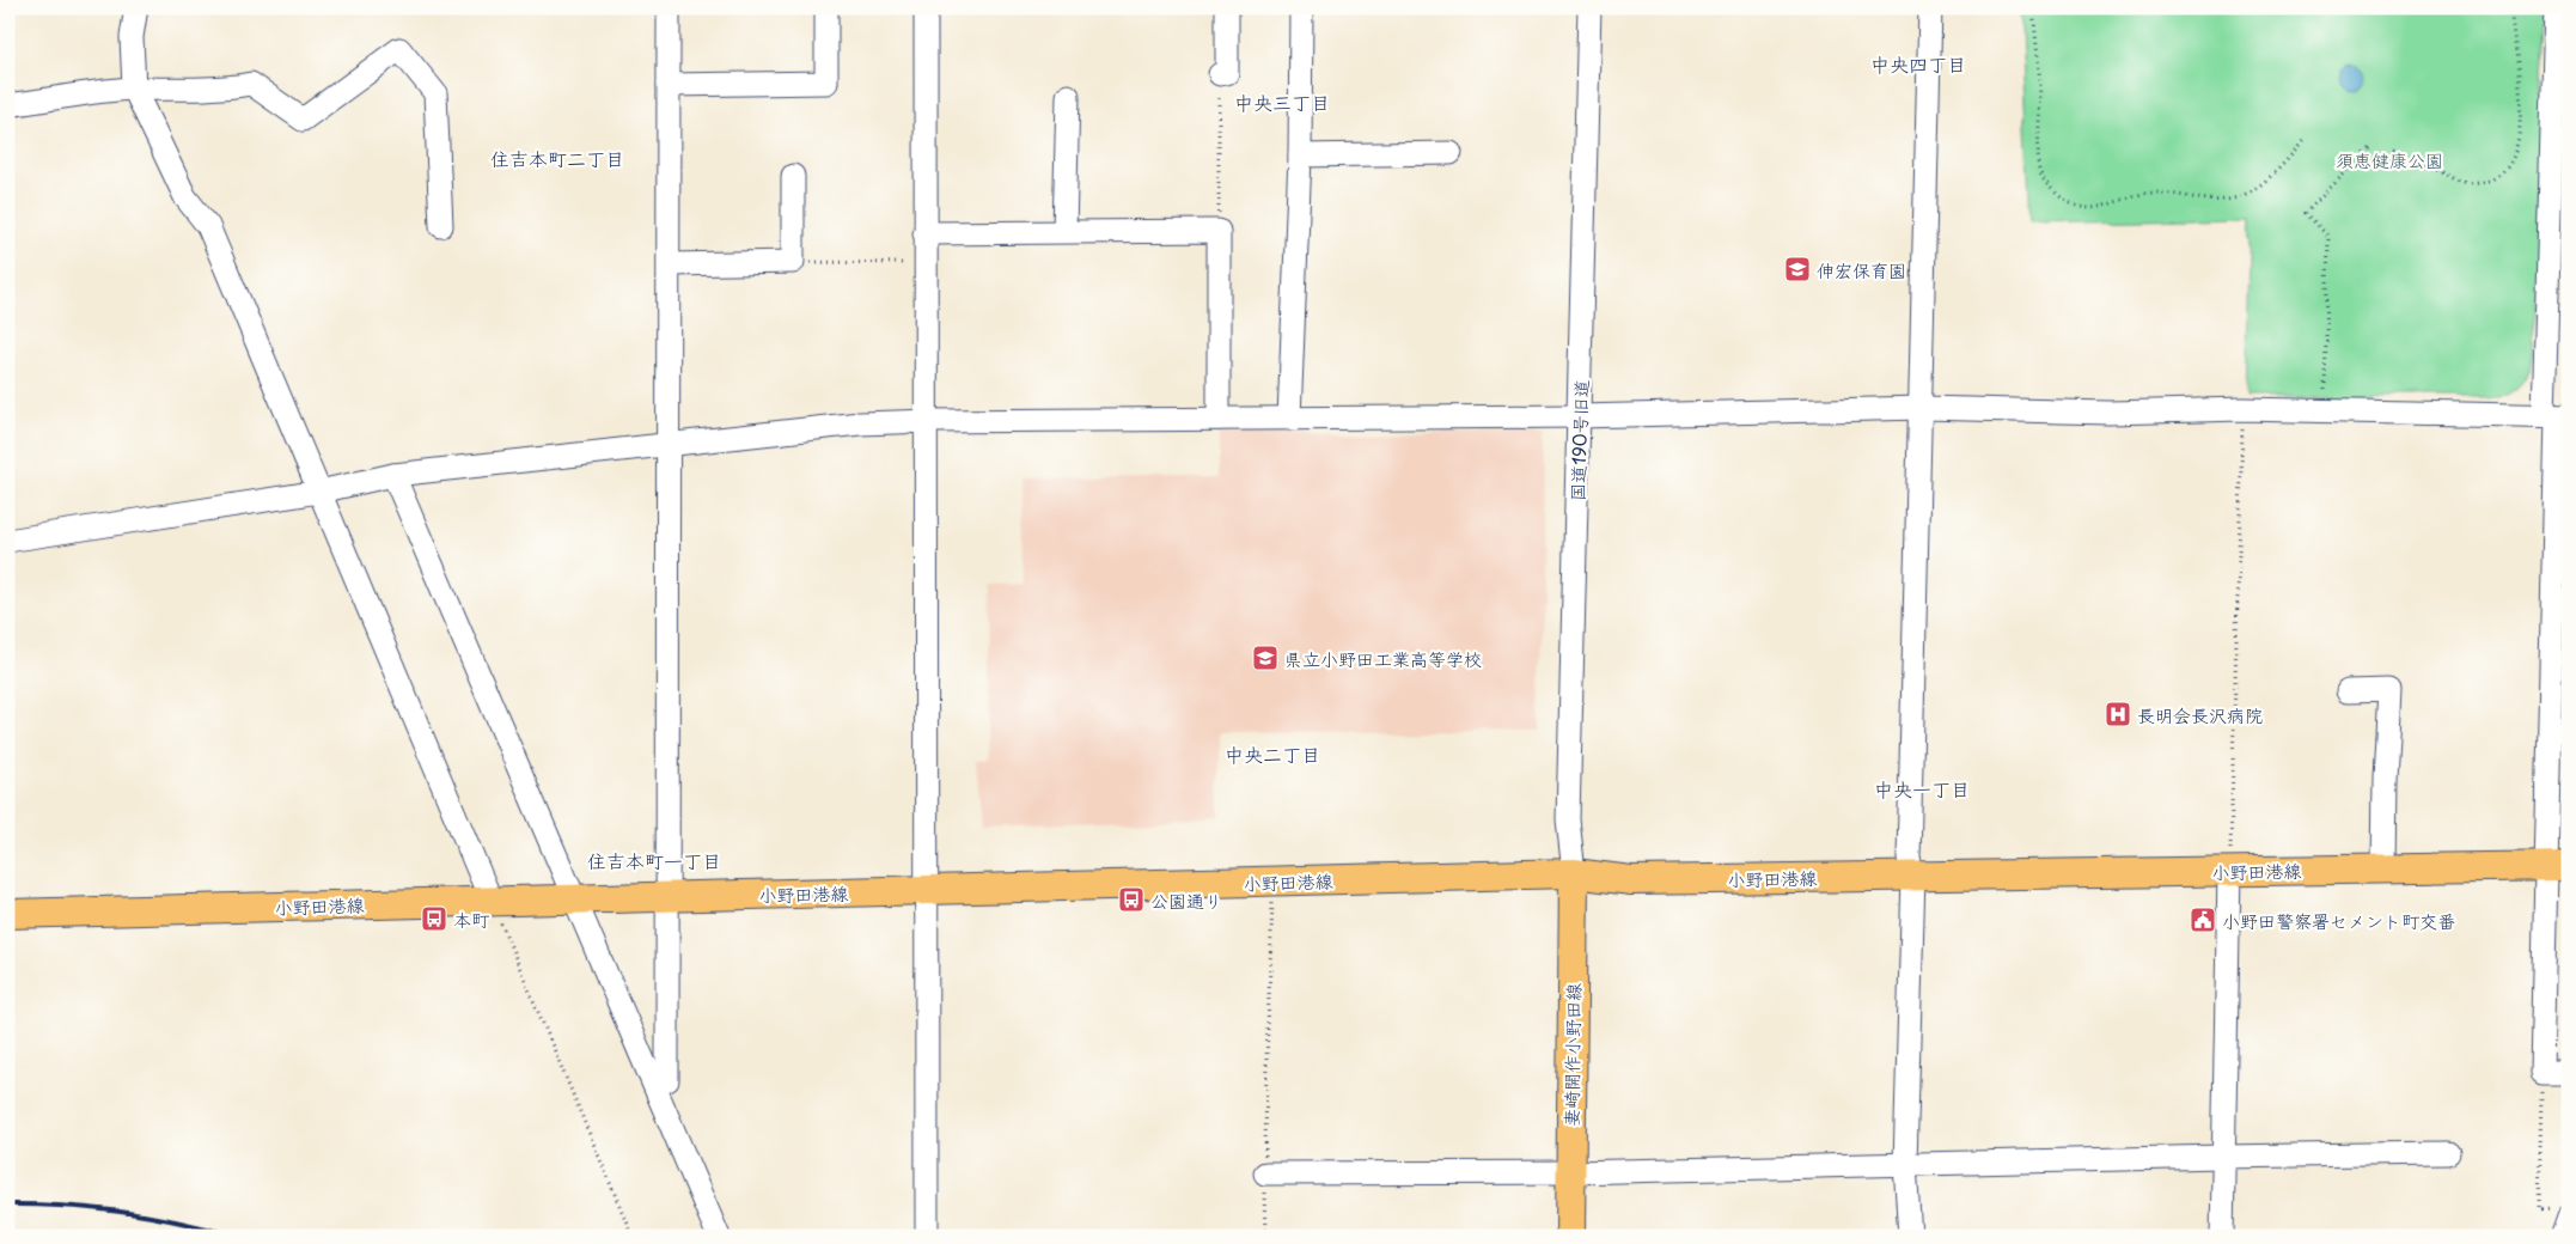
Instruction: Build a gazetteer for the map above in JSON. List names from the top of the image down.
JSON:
{
  "streets": {
    "main road": ["小野田港線", "妻崎開作小野田線"],
    "street": ["国道190号旧道"]
  },
  "crossings": [
    ["国道190号旧道", "小野田港線"],
    ["国道190号旧道", "妻崎開作小野田線"],
    ["小野田港線", "妻崎開作小野田線"]
  ],
  "districts": [
    "中央四丁目",
    "中央三丁目",
    "住吉本町二丁目",
    "中央二丁目",
    "中央一丁目",
    "住吉本町一丁目"
  ],
  "parks": ["須恵健康公園"],
  "places": {
    "school or university": ["伸宏保育園", "県立小野田工業高等学校"],
    "hospital": ["長明会長沢病院"],
    "bus stop": ["公園通り", "本町"],
    "public building": ["小野田警察署セメント町交番"]
  }
}
